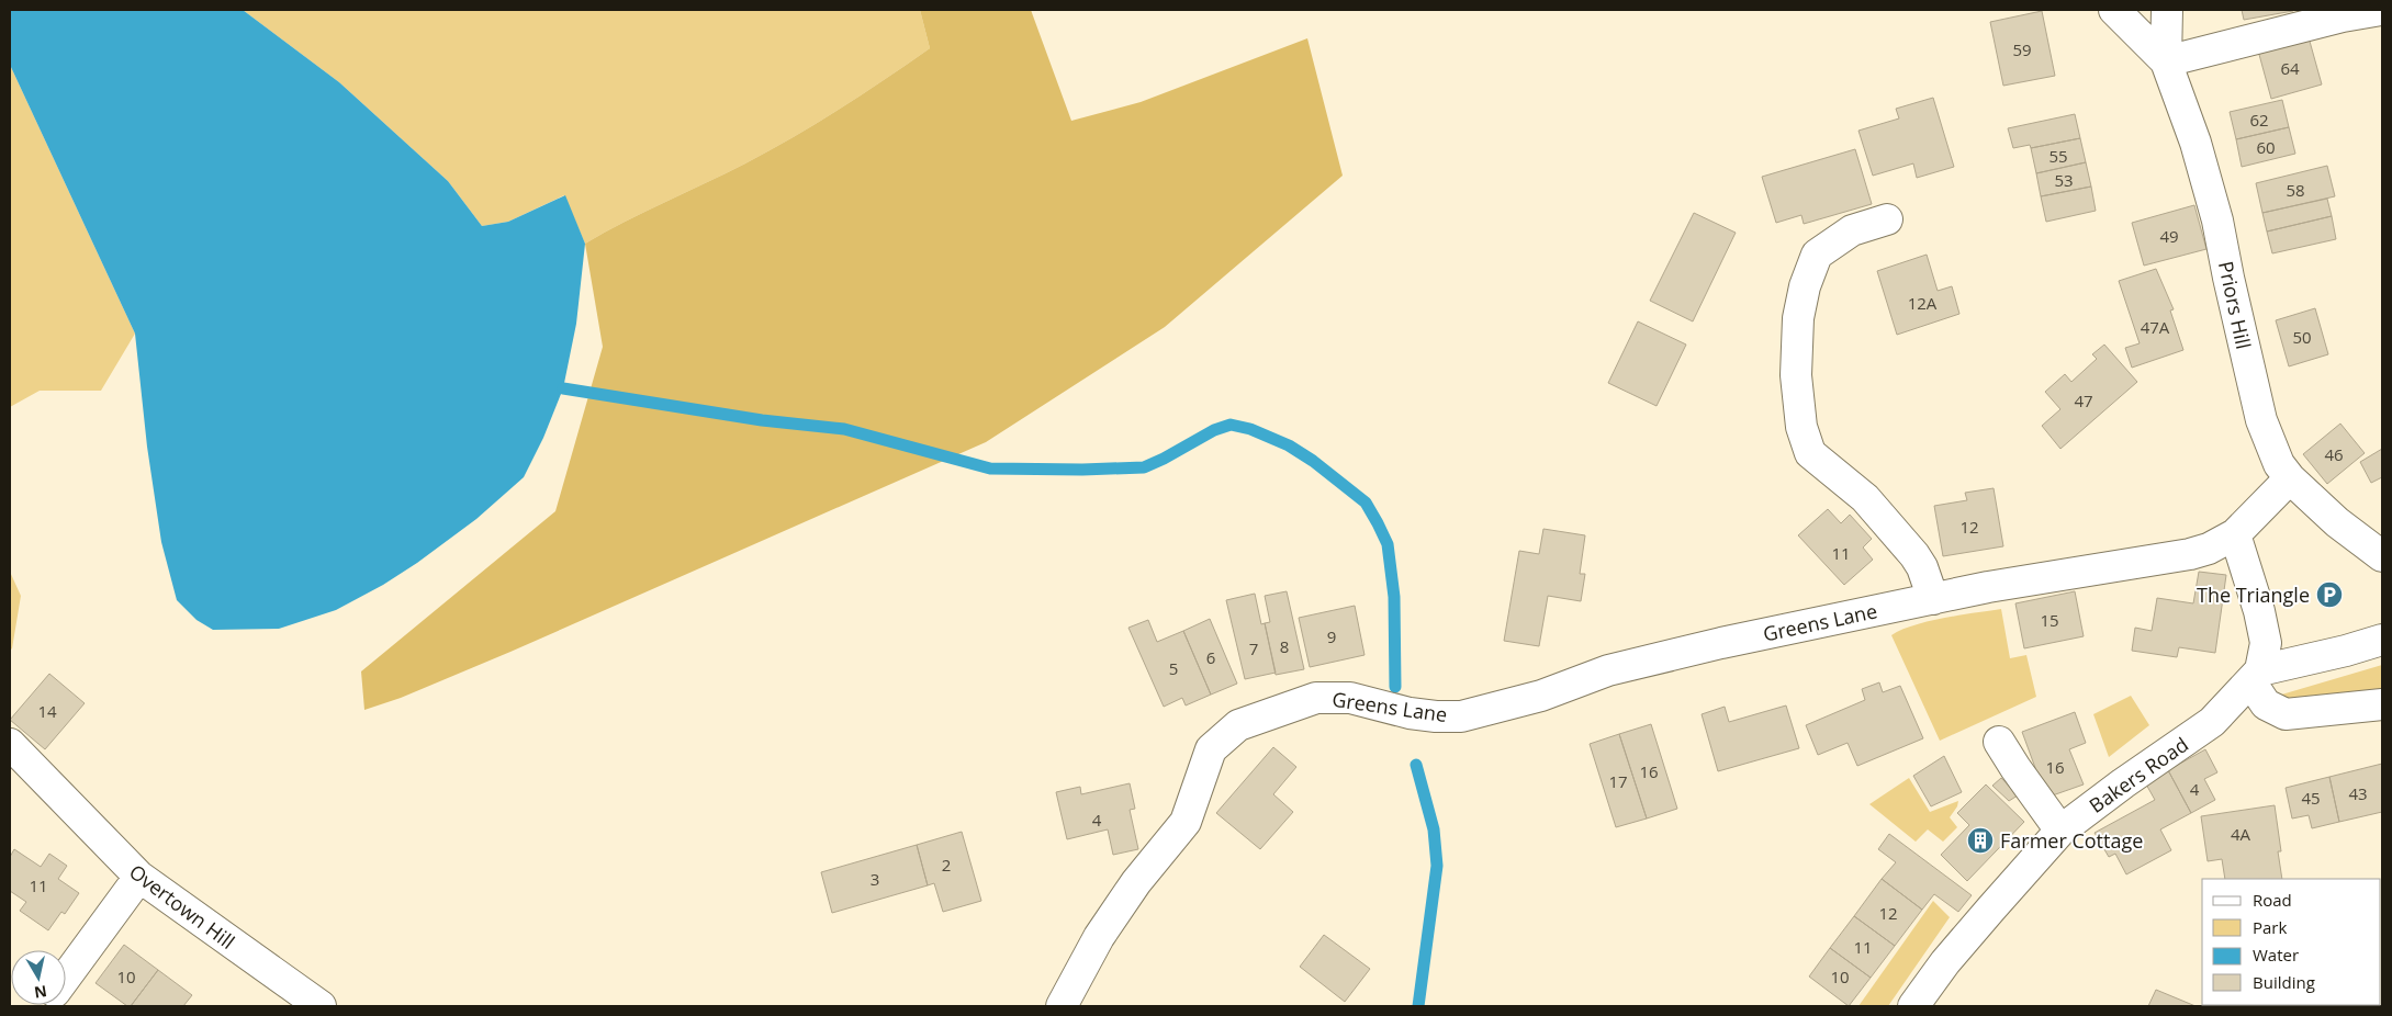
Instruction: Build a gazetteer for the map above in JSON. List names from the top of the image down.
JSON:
{
  "streets": {
    "street": [
      "Priors Hill",
      "Greens Lane",
      "Bakers Road",
      "Overtown Hill"
    ]
  },
  "crossings": [
    ["Priors Hill", "Greens Lane"]
  ],
  "places": {
    "parking": ["The Triangle"],
    "building": ["Farmer Cottage"]
  },
  "house_numbers": [
    "59",
    "64",
    "62",
    "60",
    "55",
    "53",
    "58",
    "49",
    "12A",
    "47A",
    "50",
    "47",
    "46",
    "12",
    "11",
    "15",
    "9",
    "8",
    "7",
    "6",
    "5",
    "14",
    "16",
    "16",
    "17",
    "4",
    "43",
    "45",
    "4",
    "4A",
    "2",
    "3",
    "11",
    "12",
    "11",
    "10",
    "10"
  ],
  "legend": [
    "Road",
    "Park",
    "Water",
    "Building"
  ],
  "north": "bottom"
}
